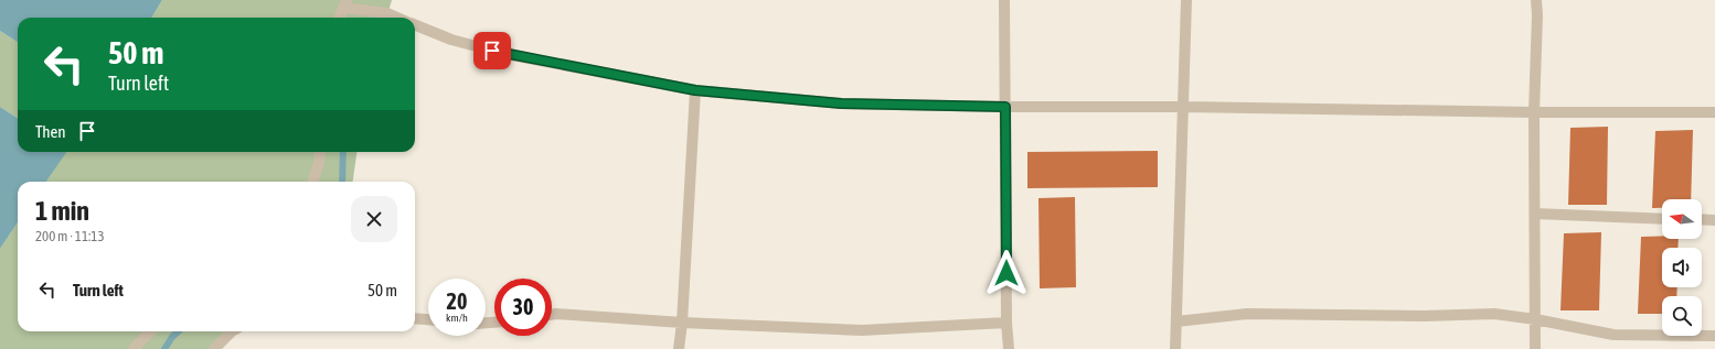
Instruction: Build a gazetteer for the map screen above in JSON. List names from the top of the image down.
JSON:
{
  "north": "left",
  "page": {
    "turn": ["50 m", "Turn left"],
    "then": "Then",
    "heading": ["1 min", "200 m · 11:13"],
    "list": [
      {
        "name": "Turn left",
        "value": "50 m"
      }
    ],
    "speed": "20 km/h",
    "limit": "30"
  }
}
